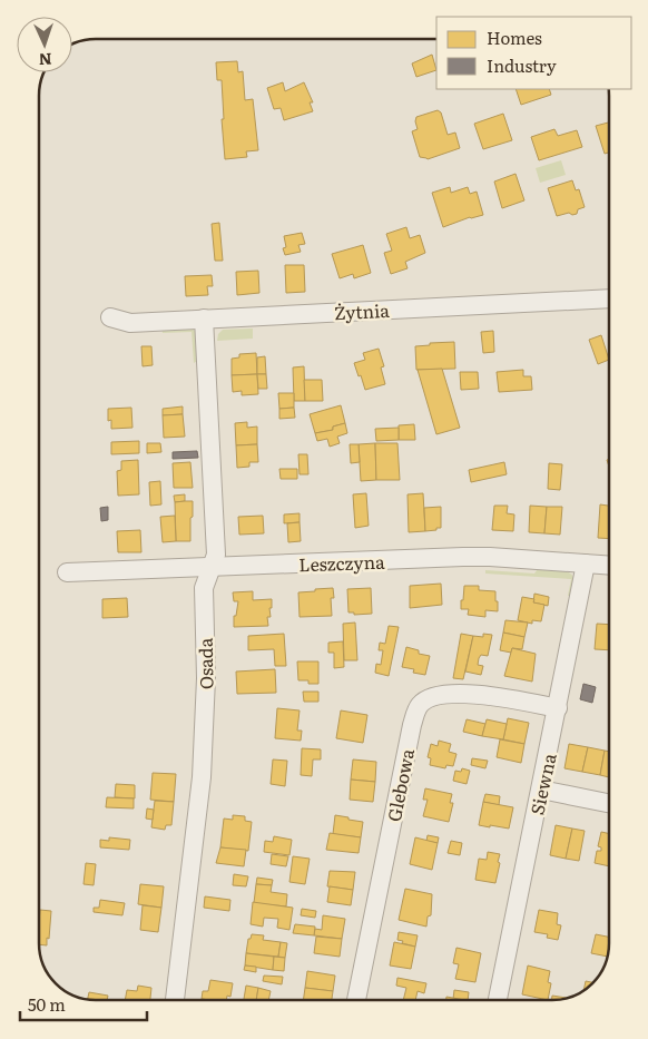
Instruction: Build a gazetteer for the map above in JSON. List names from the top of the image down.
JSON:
{
  "streets": {
    "street": [
      "Żytnia",
      "Leszczyna",
      "Osada",
      "Siewna",
      "Glebowa"
    ]
  },
  "crossings": [
    ["Żytnia", "Osada"],
    ["Leszczyna", "Osada"],
    ["Leszczyna", "Siewna"],
    ["Siewna", "Glebowa"]
  ],
  "legend": ["Homes", "Industry"],
  "scale_bar": "50 m",
  "north": "bottom"
}
